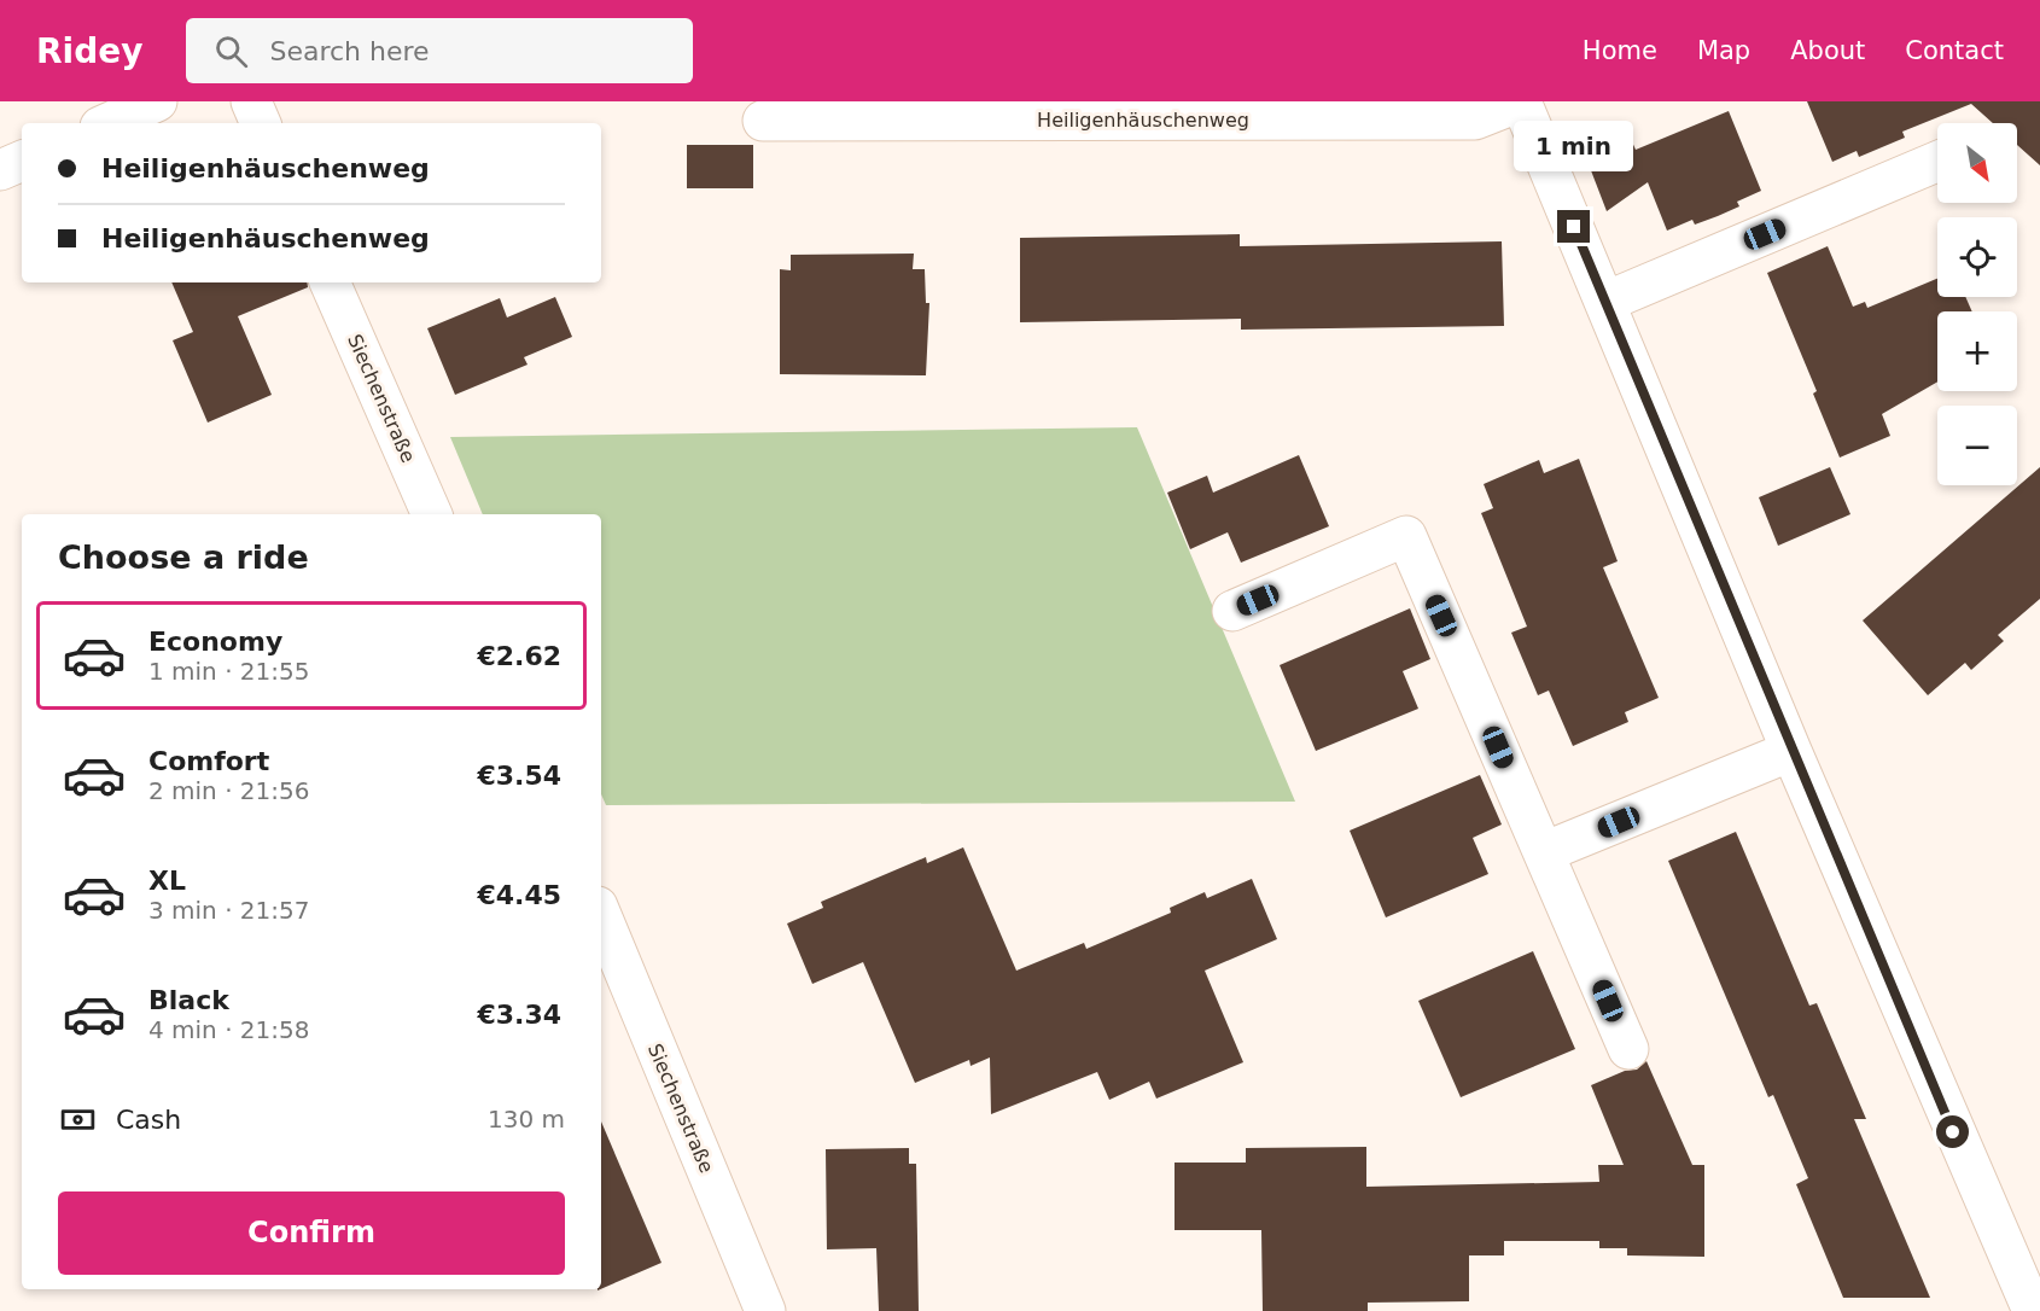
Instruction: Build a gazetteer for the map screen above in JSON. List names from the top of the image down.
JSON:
{
  "streets": {
    "street": ["Heiligenhäuschenweg", "Siechenstraße"]
  },
  "north": "bottom right",
  "page": {
    "header": "Ridey",
    "search": "Search here",
    "nav": [
      "Home",
      "Map",
      "About",
      "Contact"
    ],
    "bubble": "1 min",
    "map_buttons": ["+", "−"],
    "banner": ["Heiligenhäuschenweg", "Heiligenhäuschenweg"],
    "heading": "Choose a ride",
    "list": [
      {
        "name": "Economy",
        "note": "1 min · 21:55",
        "value": "€2.62"
      },
      {
        "name": "Comfort",
        "note": "2 min · 21:56",
        "value": "€3.54"
      },
      {
        "name": "XL",
        "note": "3 min · 21:57",
        "value": "€4.45"
      },
      {
        "name": "Black",
        "note": "4 min · 21:58",
        "value": "€3.34"
      }
    ],
    "pay": ["Cash", "130 m"],
    "buttons": "Confirm"
  }
}
